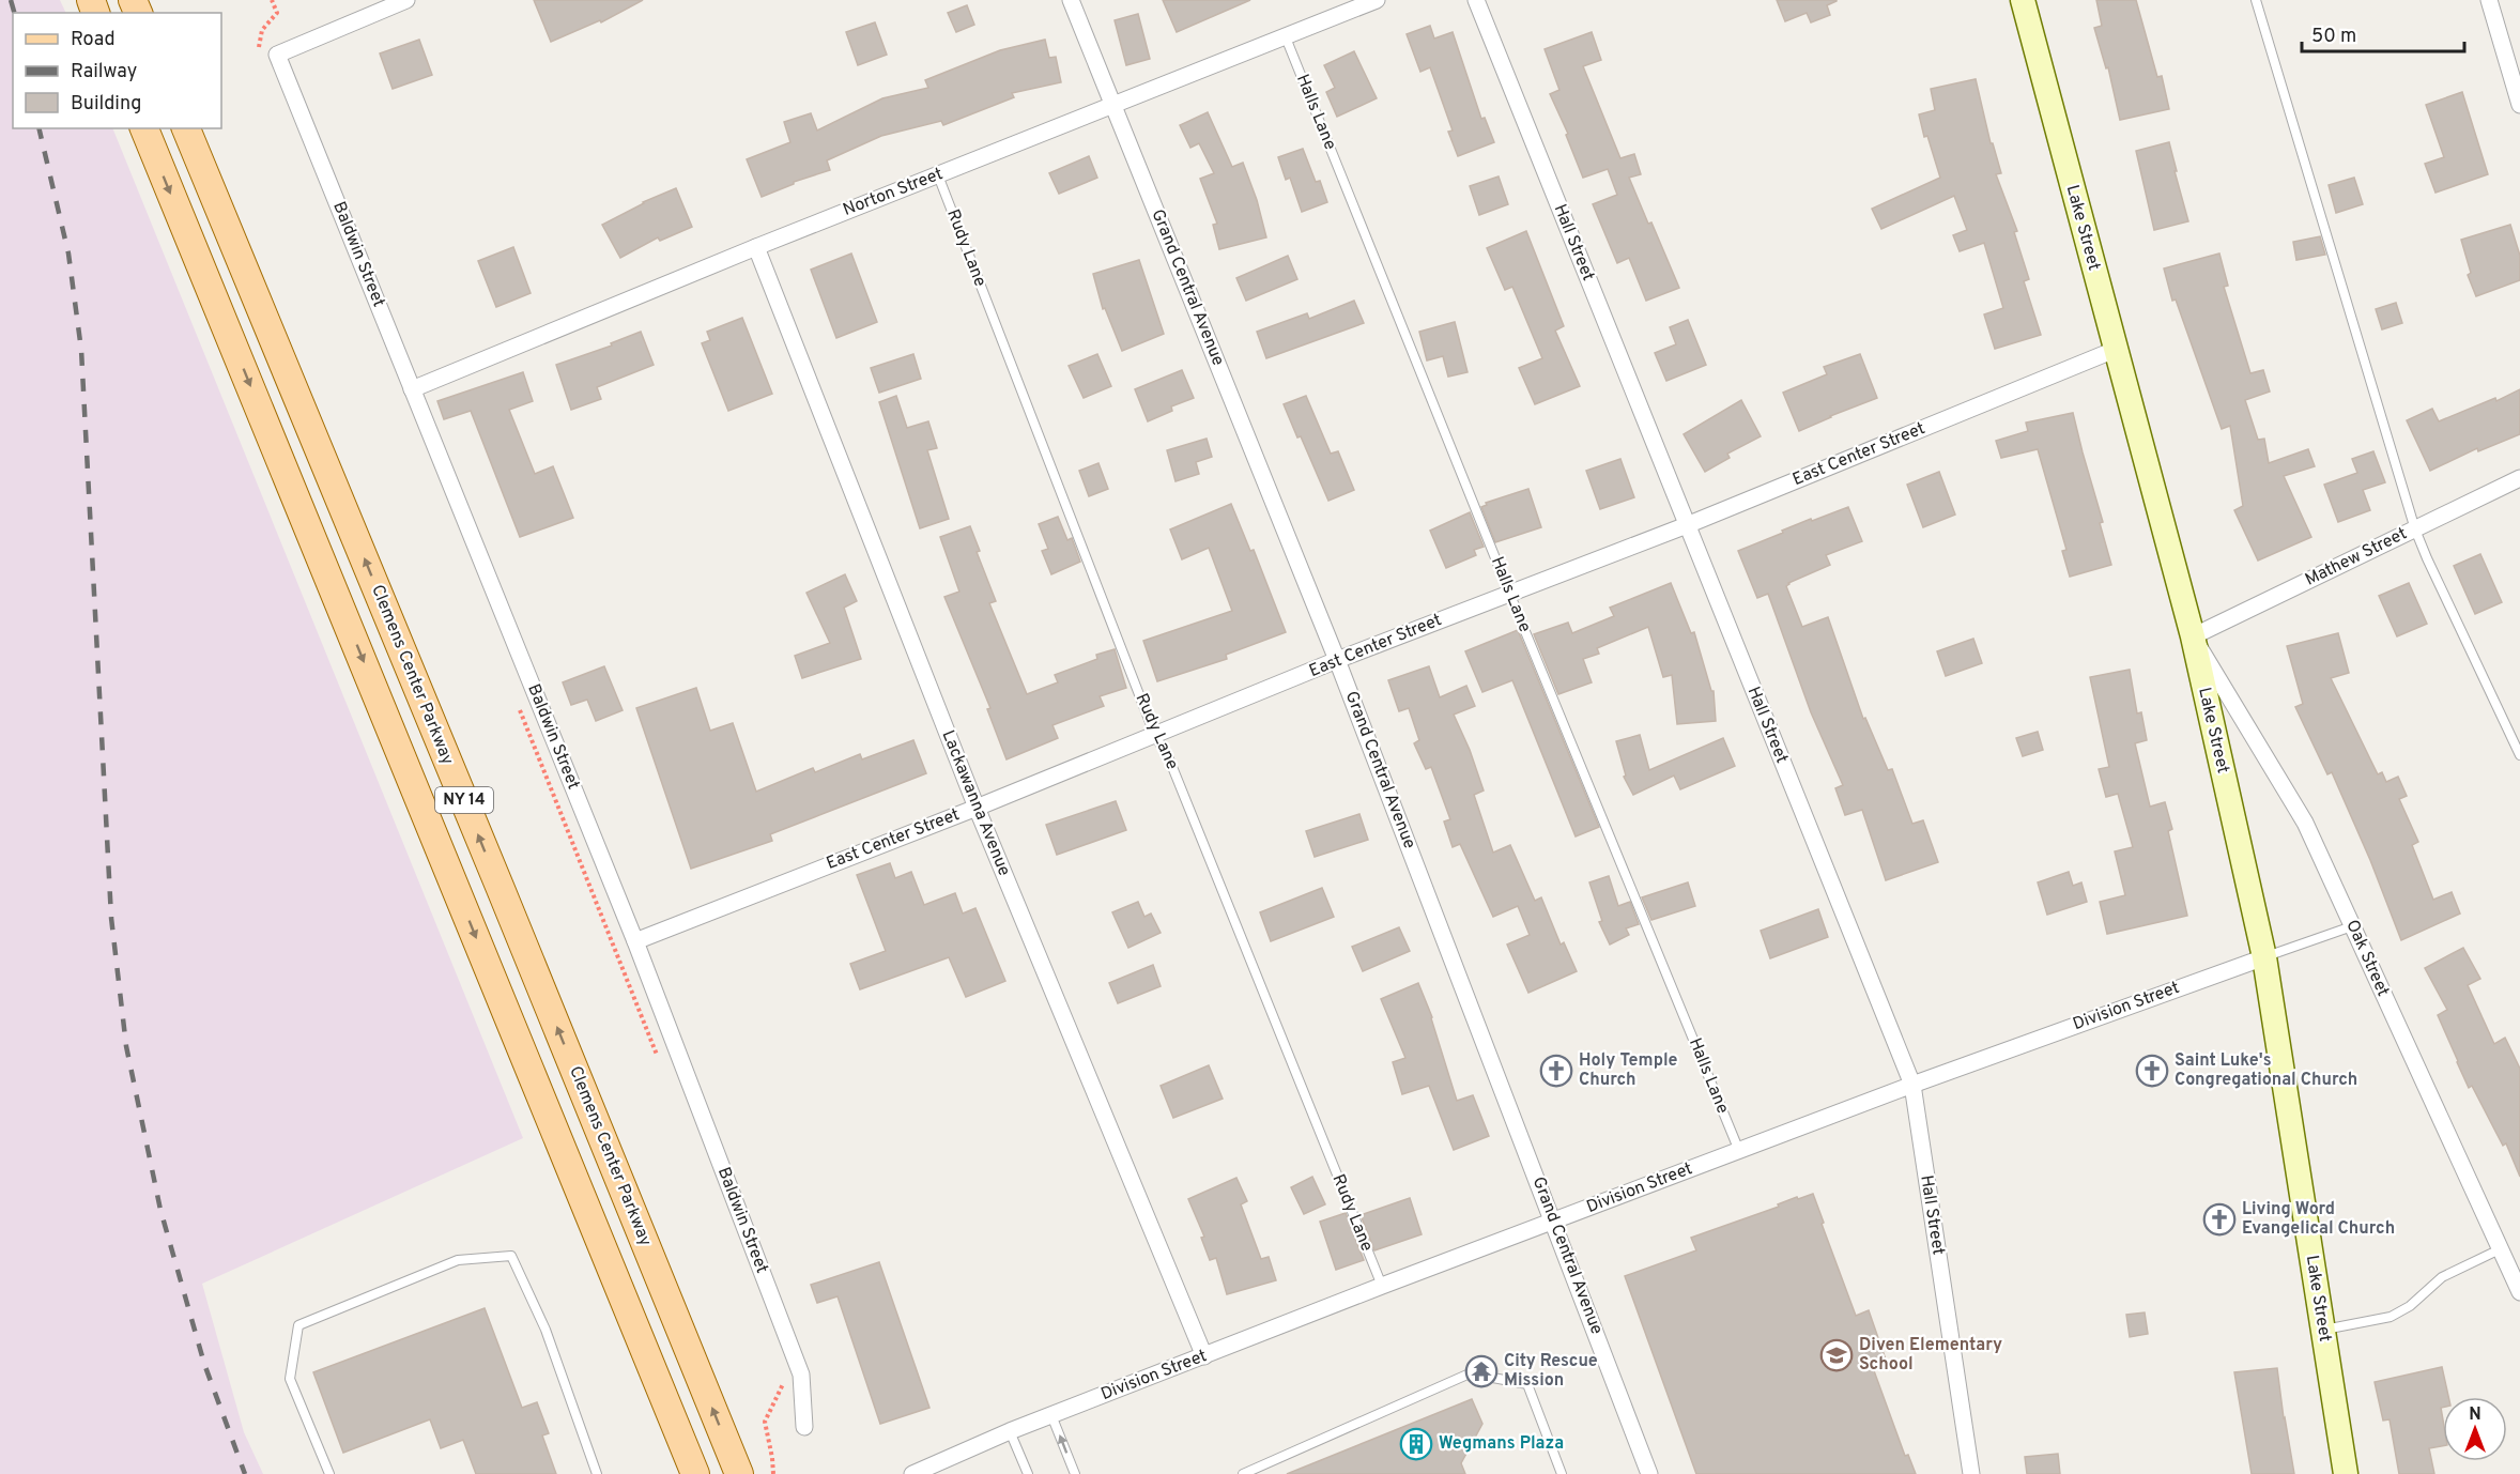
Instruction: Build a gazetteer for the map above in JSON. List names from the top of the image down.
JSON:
{
  "streets": {
    "main road": ["Lake Street", "Clemens Center Parkway", "NY 14"],
    "street": [
      "Norton Street",
      "Hall Street",
      "Baldwin Street",
      "Grand Central Avenue",
      "East Center Street",
      "Mathew Street",
      "Lackawanna Avenue",
      "Oak Street",
      "Division Street"
    ],
    "lane": ["Halls Lane", "Rudy Lane"]
  },
  "crossings": [
    ["Halls Lane", "Norton Street"],
    ["Halls Lane", "East Center Street"],
    ["Halls Lane", "Division Street"],
    ["Norton Street", "Rudy Lane"],
    ["Norton Street", "Baldwin Street"],
    ["Norton Street", "Grand Central Avenue"],
    ["Norton Street", "Lackawanna Avenue"],
    ["Lake Street", "East Center Street"],
    ["Lake Street", "Mathew Street"],
    ["Lake Street", "Oak Street"],
    ["Lake Street", "Division Street"],
    ["Hall Street", "East Center Street"],
    ["Hall Street", "Division Street"],
    ["Rudy Lane", "East Center Street"],
    ["Rudy Lane", "Division Street"],
    ["Baldwin Street", "East Center Street"],
    ["Grand Central Avenue", "East Center Street"],
    ["Grand Central Avenue", "Division Street"],
    ["East Center Street", "Lackawanna Avenue"],
    ["Mathew Street", "Oak Street"],
    ["Lackawanna Avenue", "Division Street"]
  ],
  "places": {
    "church": ["Holy Temple Church", "Saint Luke's Congregational Church", "Living Word Evangelical Church"],
    "school or university": ["Diven Elementary School"],
    "temple": ["City Rescue Mission"],
    "building": ["Wegmans Plaza"]
  },
  "legend": ["Road", "Railway", "Building"],
  "scale_bar": "50 m",
  "north": "top"
}
